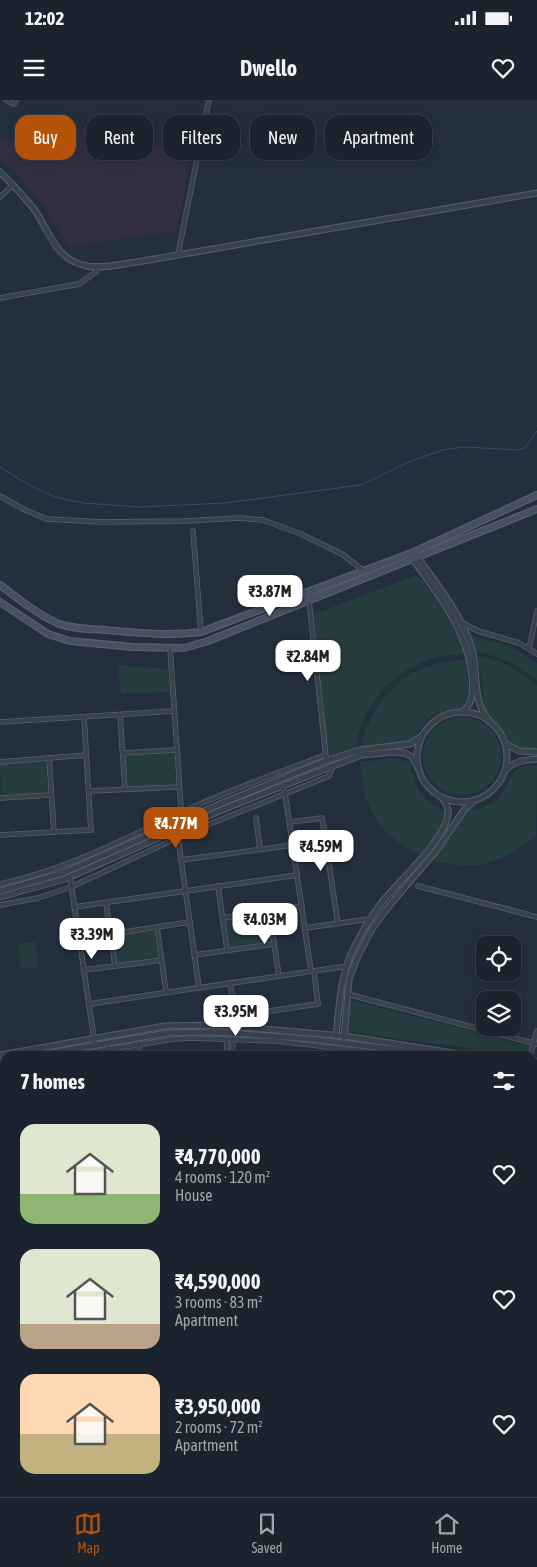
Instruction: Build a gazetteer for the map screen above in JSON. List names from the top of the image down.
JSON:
{
  "page": {
    "status": "12:02",
    "header": "Dwello",
    "chip": [
      "Buy",
      "Rent",
      "Filters",
      "New",
      "Apartment"
    ],
    "price": [
      "₹3.87M",
      "₹2.84M",
      "₹4.77M",
      "₹4.59M",
      "₹4.03M",
      "₹3.39M",
      "₹3.95M"
    ],
    "heading": "7 homes",
    "list": [
      {
        "name": "₹4,770,000",
        "note": "4 rooms · 120 m² · House"
      },
      {
        "name": "₹4,590,000",
        "note": "3 rooms · 83 m² · Apartment"
      },
      {
        "name": "₹3,950,000",
        "note": "2 rooms · 72 m² · Apartment"
      }
    ],
    "tabs": ["Map", "Saved", "Home"]
  }
}
